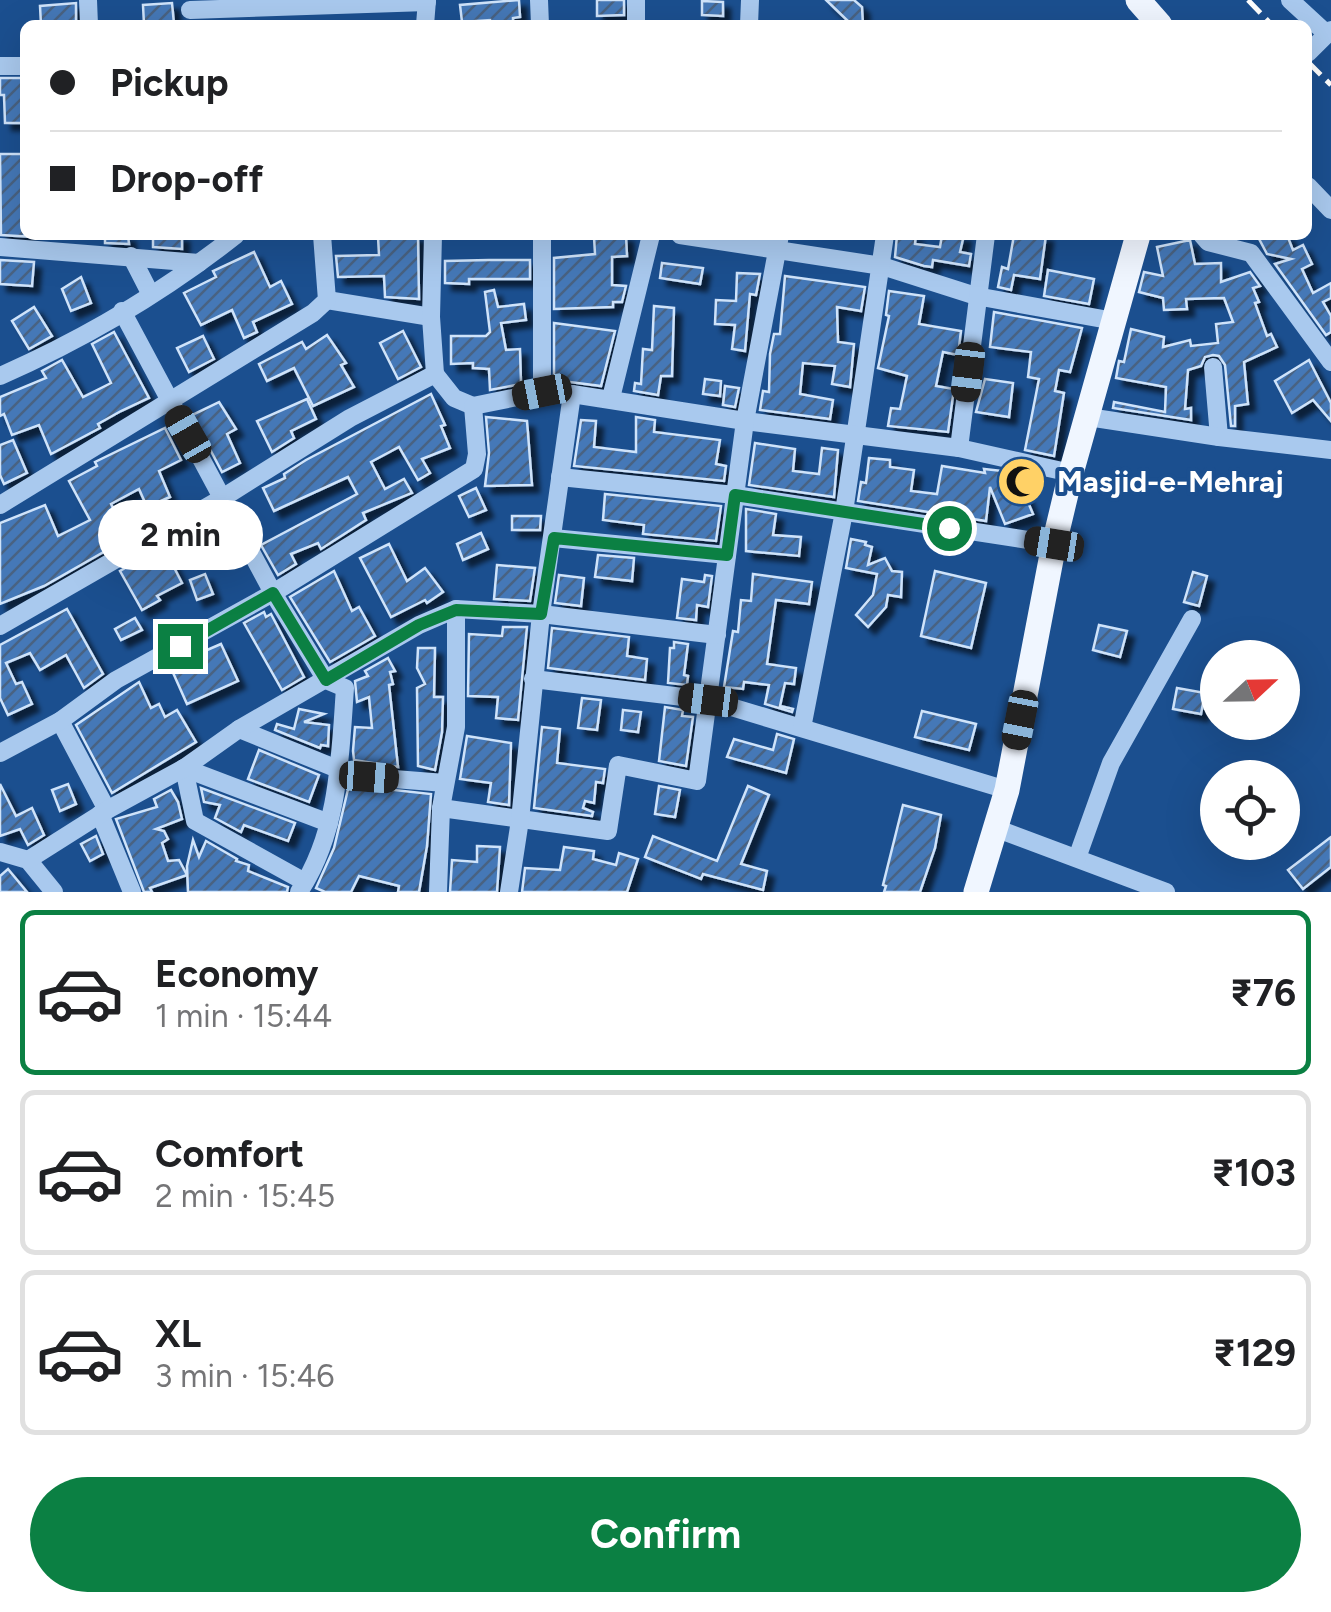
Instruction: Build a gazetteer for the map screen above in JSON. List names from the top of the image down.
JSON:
{
  "places": {
    "mosque": ["Masjid-e-Mehraj"]
  },
  "north": "right",
  "page": {
    "banner": ["Pickup", "Drop-off"],
    "bubble": "2 min",
    "list": [
      {
        "name": "Economy",
        "note": "1 min · 15:44",
        "value": "₹76"
      },
      {
        "name": "Comfort",
        "note": "2 min · 15:45",
        "value": "₹103"
      },
      {
        "name": "XL",
        "note": "3 min · 15:46",
        "value": "₹129"
      }
    ],
    "buttons": "Confirm"
  }
}
